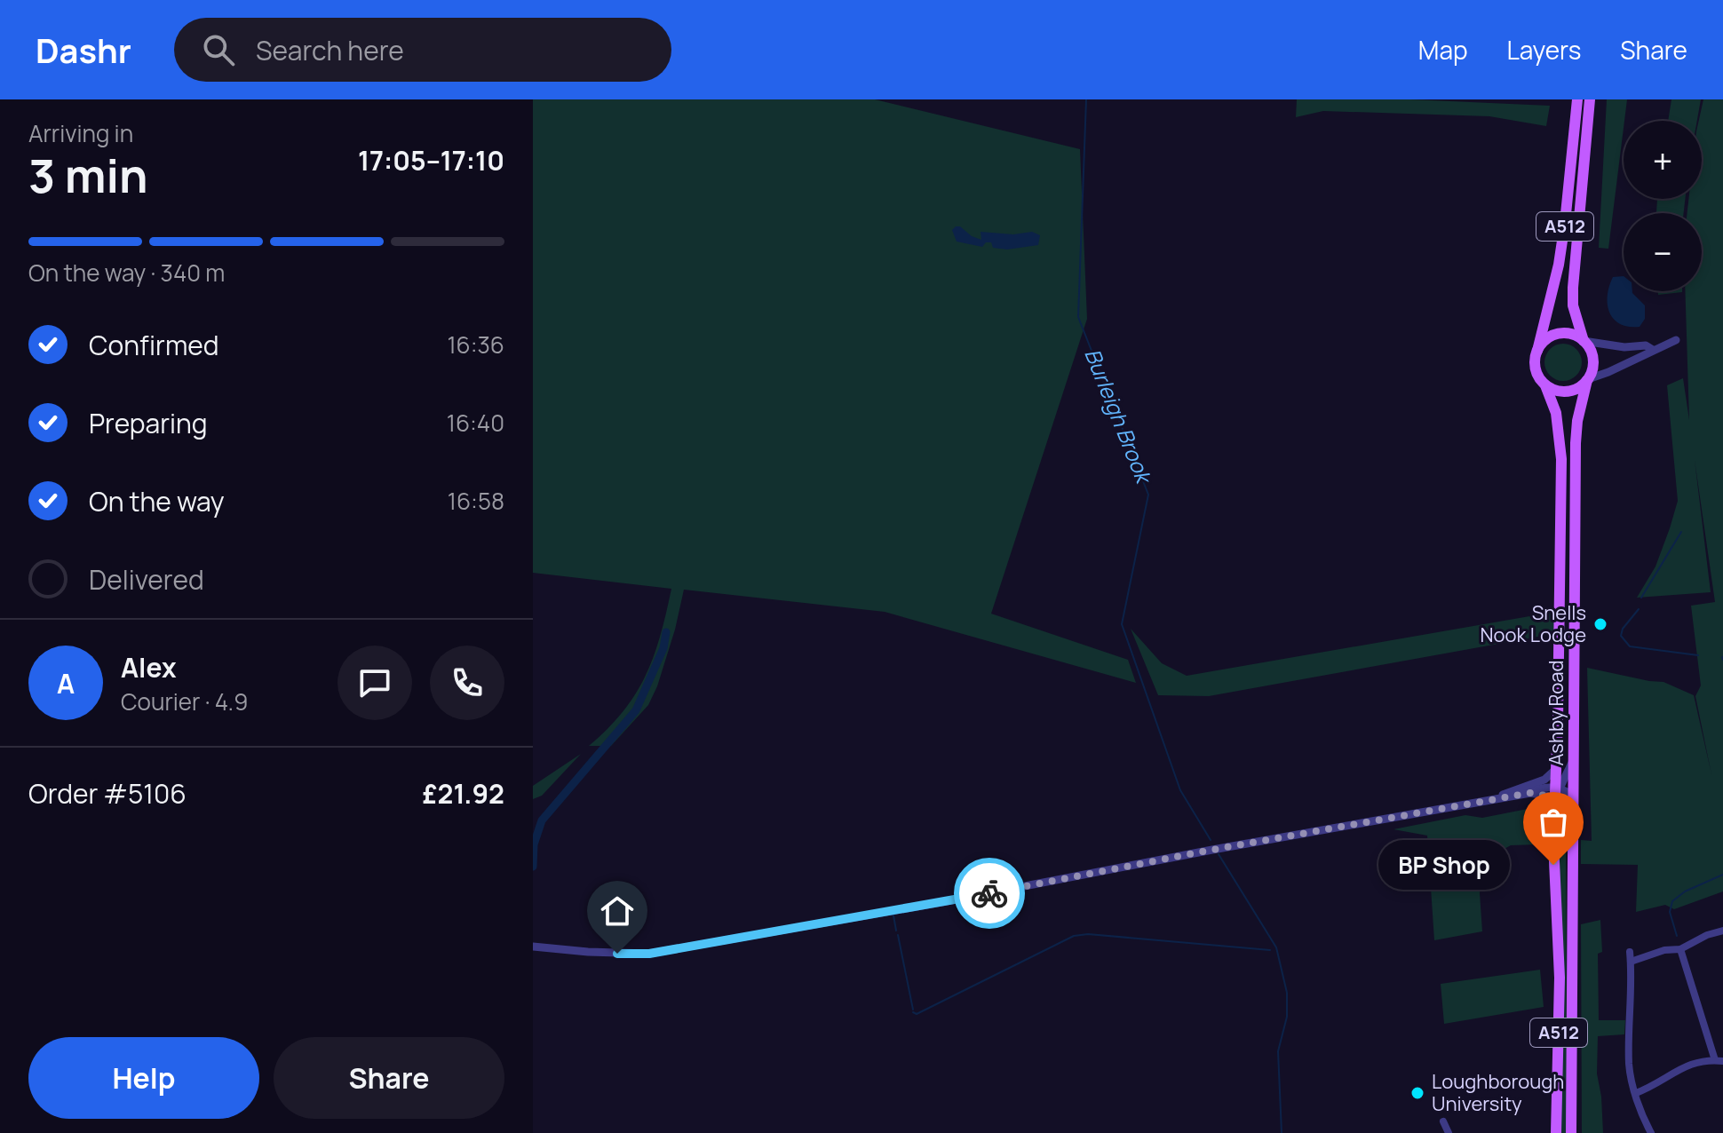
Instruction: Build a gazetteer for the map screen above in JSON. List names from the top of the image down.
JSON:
{
  "streets": {
    "main road": ["A512", "Ashby Road"]
  },
  "crossings": [
    ["A512", "Ashby Road"]
  ],
  "water": ["Burleigh Brook"],
  "places": ["Snells Nook Lodge", "BP Shop", "Loughborough University"],
  "page": {
    "header": "Dashr",
    "search": "Search here",
    "nav": ["Map", "Layers", "Share"],
    "heading": ["3 min", "Arriving in", "17:05–17:10"],
    "panel": [
      "Alex",
      "Courier · 4.9",
      "Order #5106",
      "£21.92"
    ],
    "map_buttons": ["+", "−"],
    "bar": "On the way · 340 m",
    "list": [
      ["Confirmed", "16:36"],
      ["Preparing", "16:40"],
      ["On the way", "16:58"],
      "Delivered"
    ],
    "round": "A",
    "bubble": "BP Shop",
    "buttons": ["Help", "Share"]
  }
}
